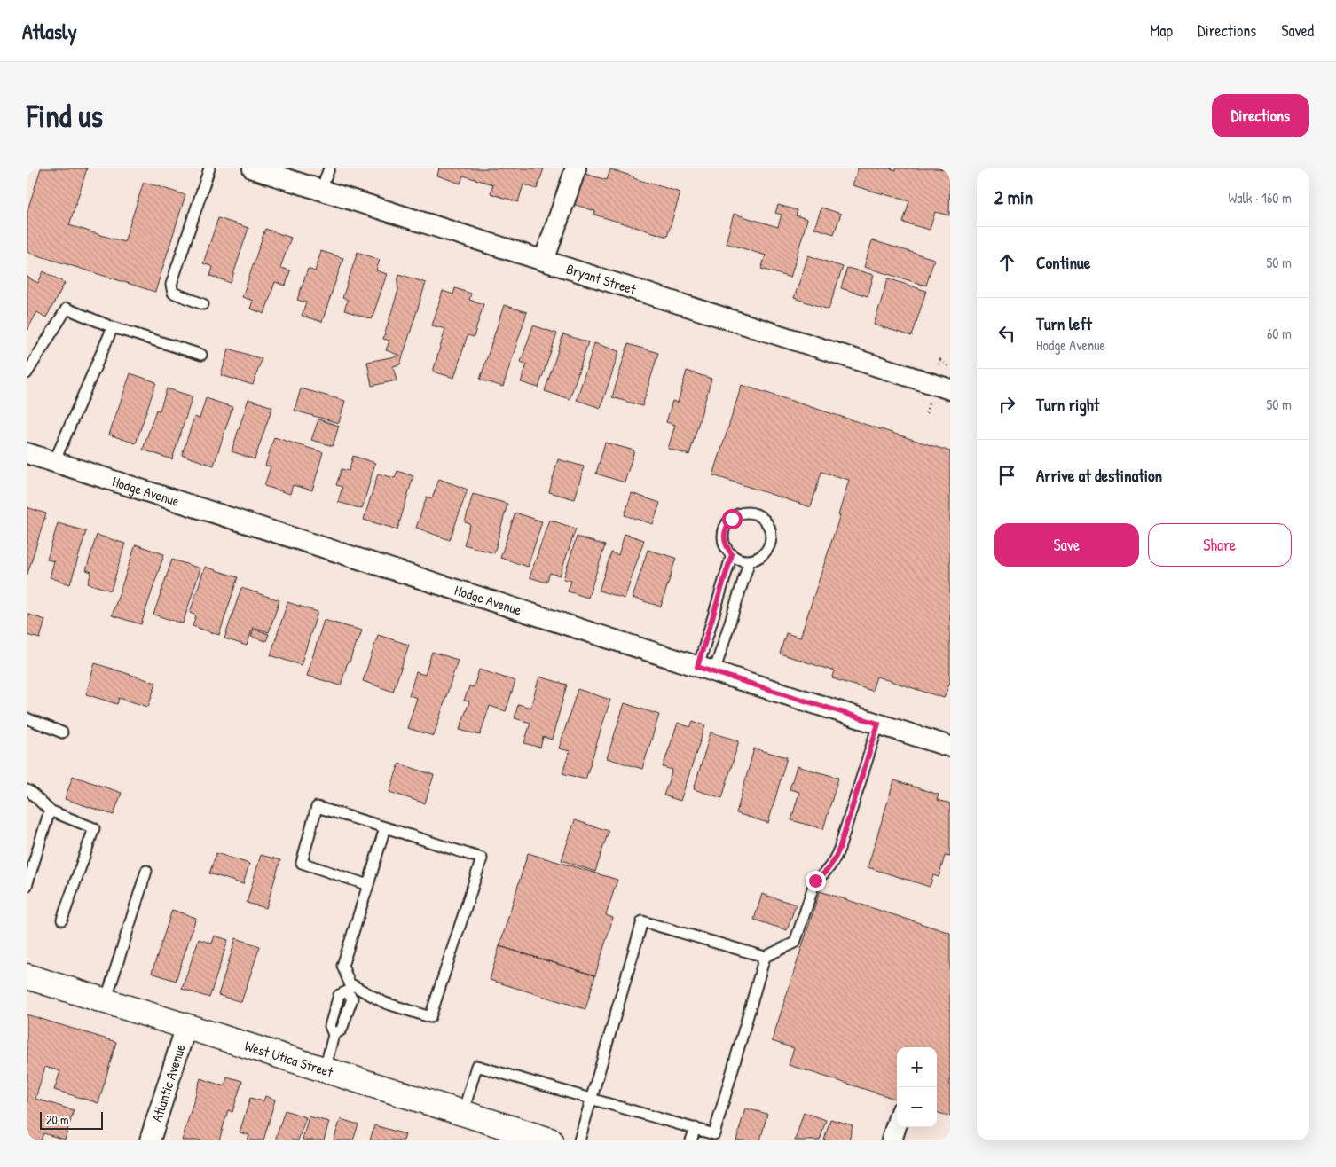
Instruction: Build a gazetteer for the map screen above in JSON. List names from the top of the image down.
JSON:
{
  "streets": {
    "street": [
      "Bryant Street",
      "Hodge Avenue",
      "West Utica Street",
      "Atlantic Avenue"
    ]
  },
  "crossings": [
    ["West Utica Street", "Atlantic Avenue"]
  ],
  "scale_bar": "20 m",
  "page": {
    "header": "Atlasly",
    "nav": ["Map", "Directions", "Saved"],
    "buttons": [
      "Directions",
      ["Save", "Share"]
    ],
    "title": "Find us",
    "heading": ["2 min", "Walk · 160 m"],
    "list": [
      ["Continue", "50 m"],
      ["Turn left", "Hodge Avenue", "60 m"],
      ["Turn right", "50 m"],
      "Arrive at destination"
    ],
    "map_buttons": ["+", "−"],
    "scale": "20 m"
  }
}
